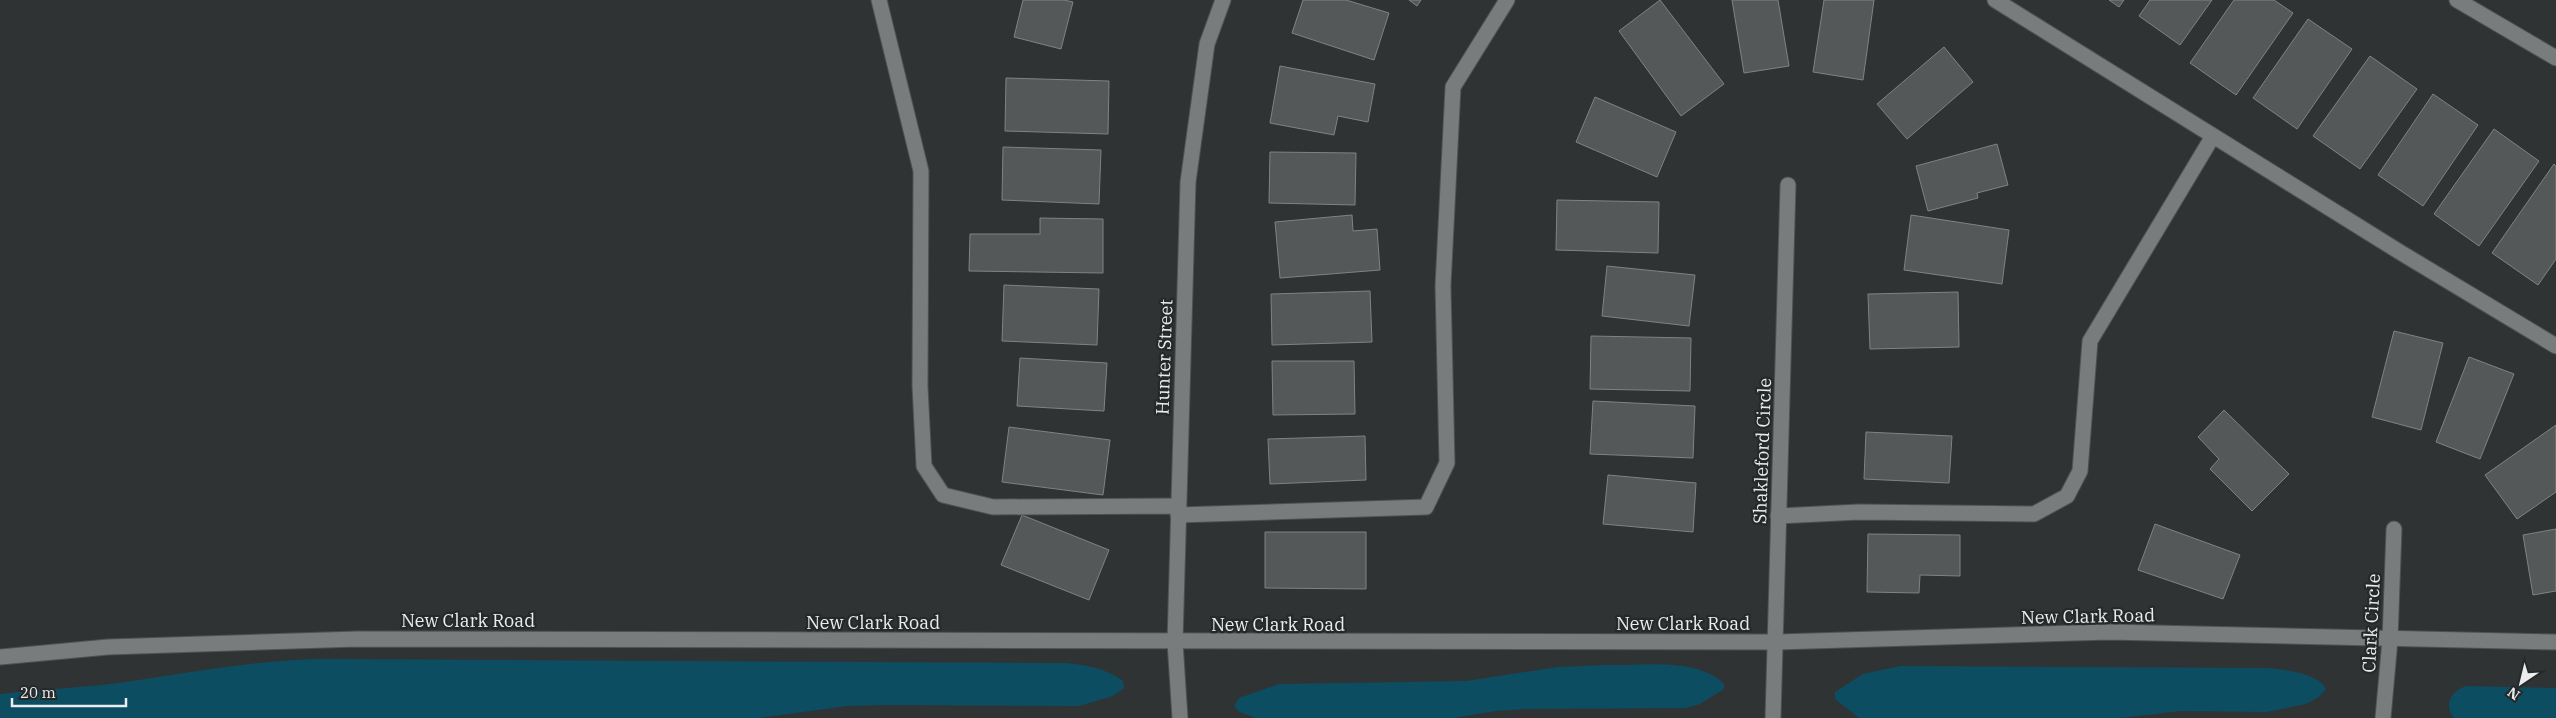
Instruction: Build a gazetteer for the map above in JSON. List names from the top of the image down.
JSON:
{
  "streets": {
    "main road": [
      "Hunter Street",
      "Shakleford Circle",
      "New Clark Road",
      "Clark Circle"
    ]
  },
  "crossings": [
    ["Hunter Street", "New Clark Road"],
    ["Shakleford Circle", "New Clark Road"],
    ["New Clark Road", "Clark Circle"]
  ],
  "scale_bar": "20 m",
  "north": "bottom left"
}
